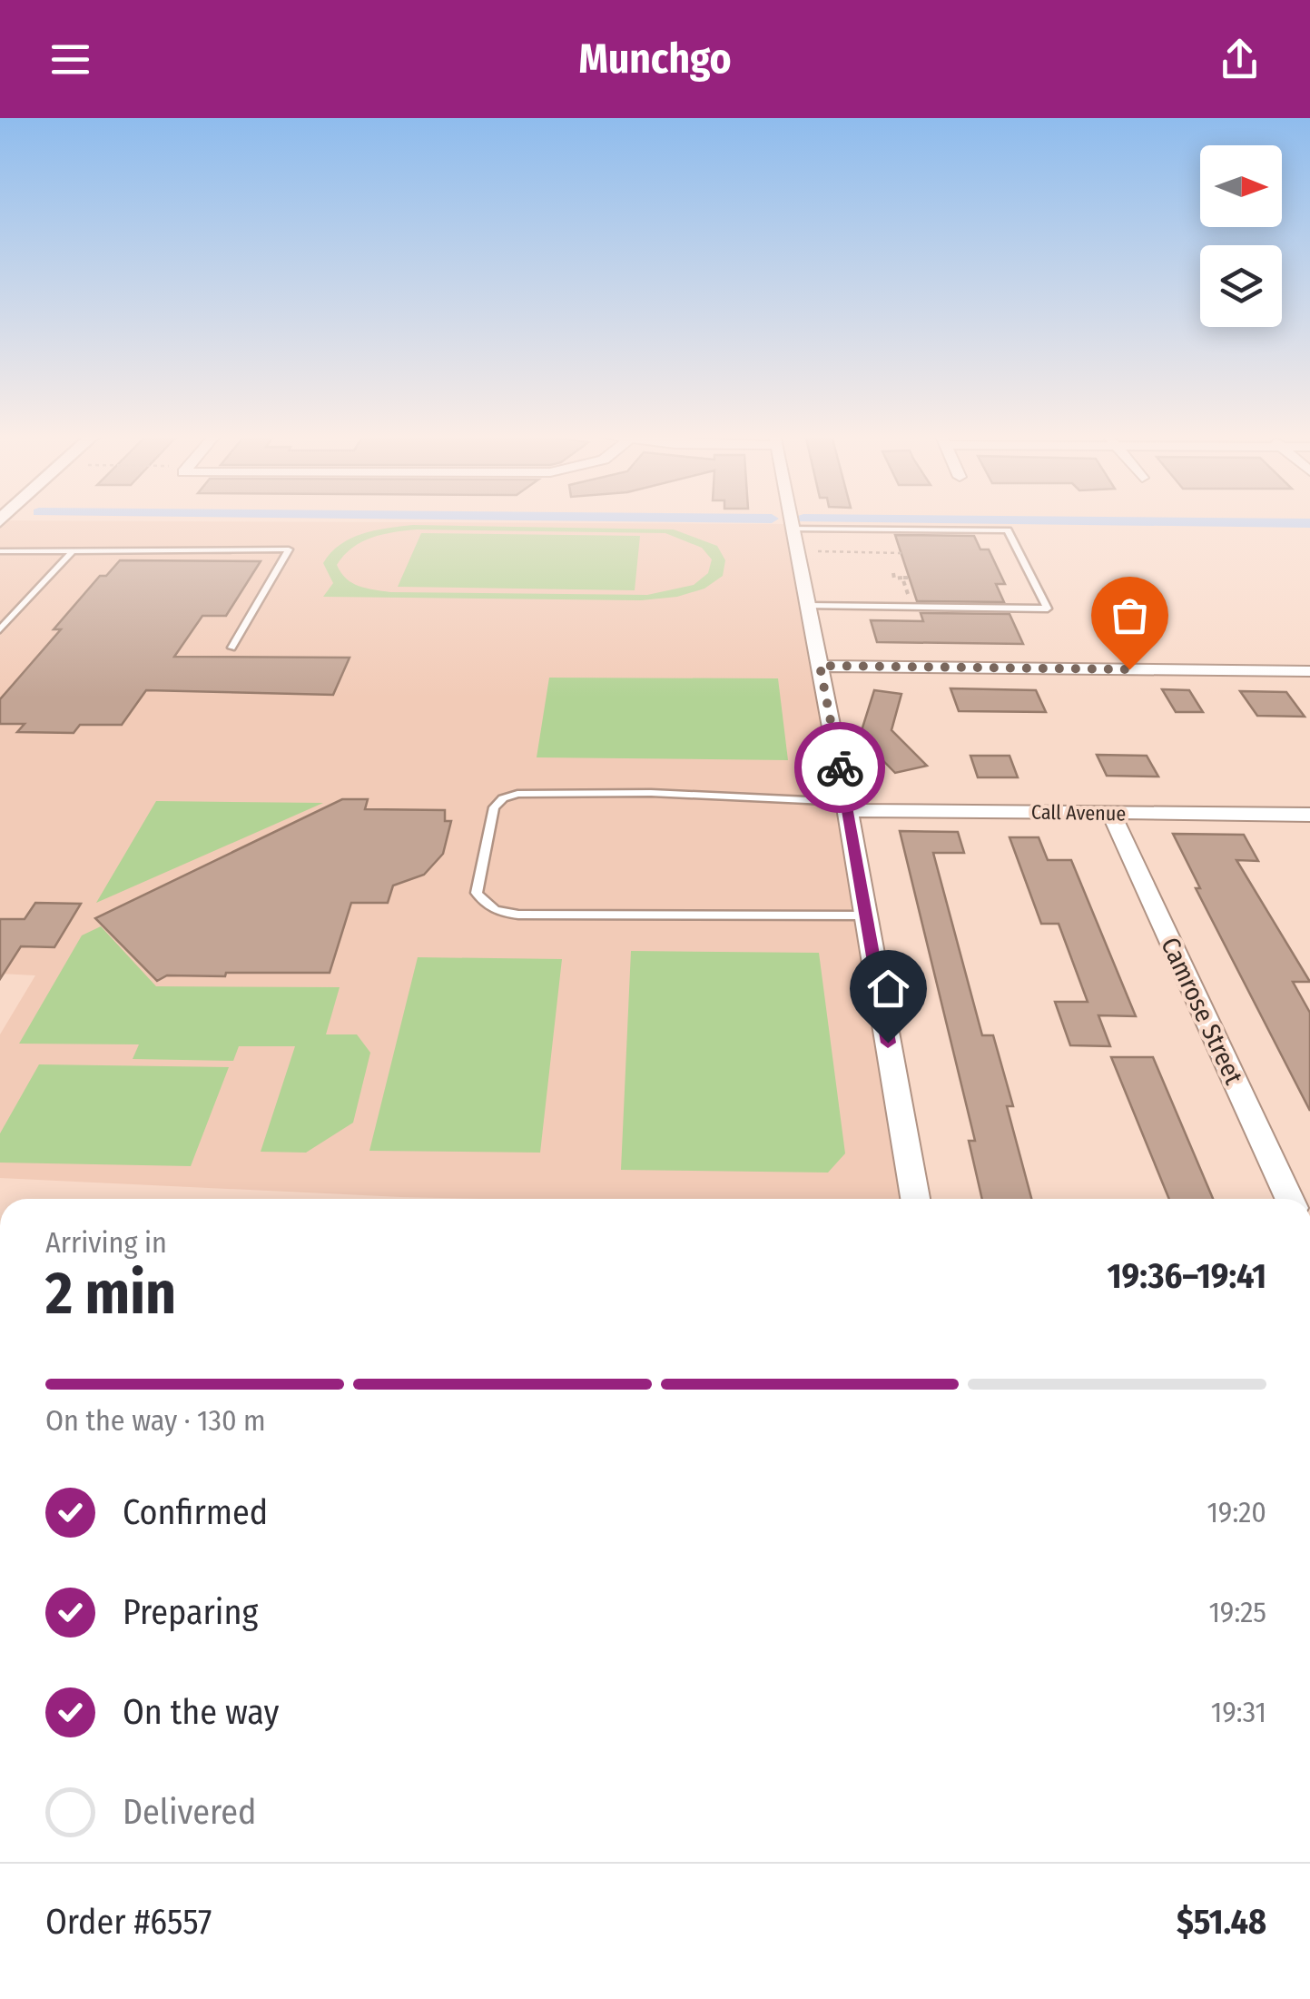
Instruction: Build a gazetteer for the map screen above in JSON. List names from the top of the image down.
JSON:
{
  "streets": {
    "street": ["Call Avenue", "Camrose Street"]
  },
  "crossings": [
    ["Call Avenue", "Camrose Street"]
  ],
  "north": "right",
  "page": {
    "header": "Munchgo",
    "heading": ["2 min", "Arriving in", "19:36–19:41"],
    "panel": ["Order #6557", "$51.48"],
    "bar": "On the way · 130 m",
    "list": [
      ["Confirmed", "19:20"],
      ["Preparing", "19:25"],
      ["On the way", "19:31"],
      "Delivered"
    ]
  }
}
